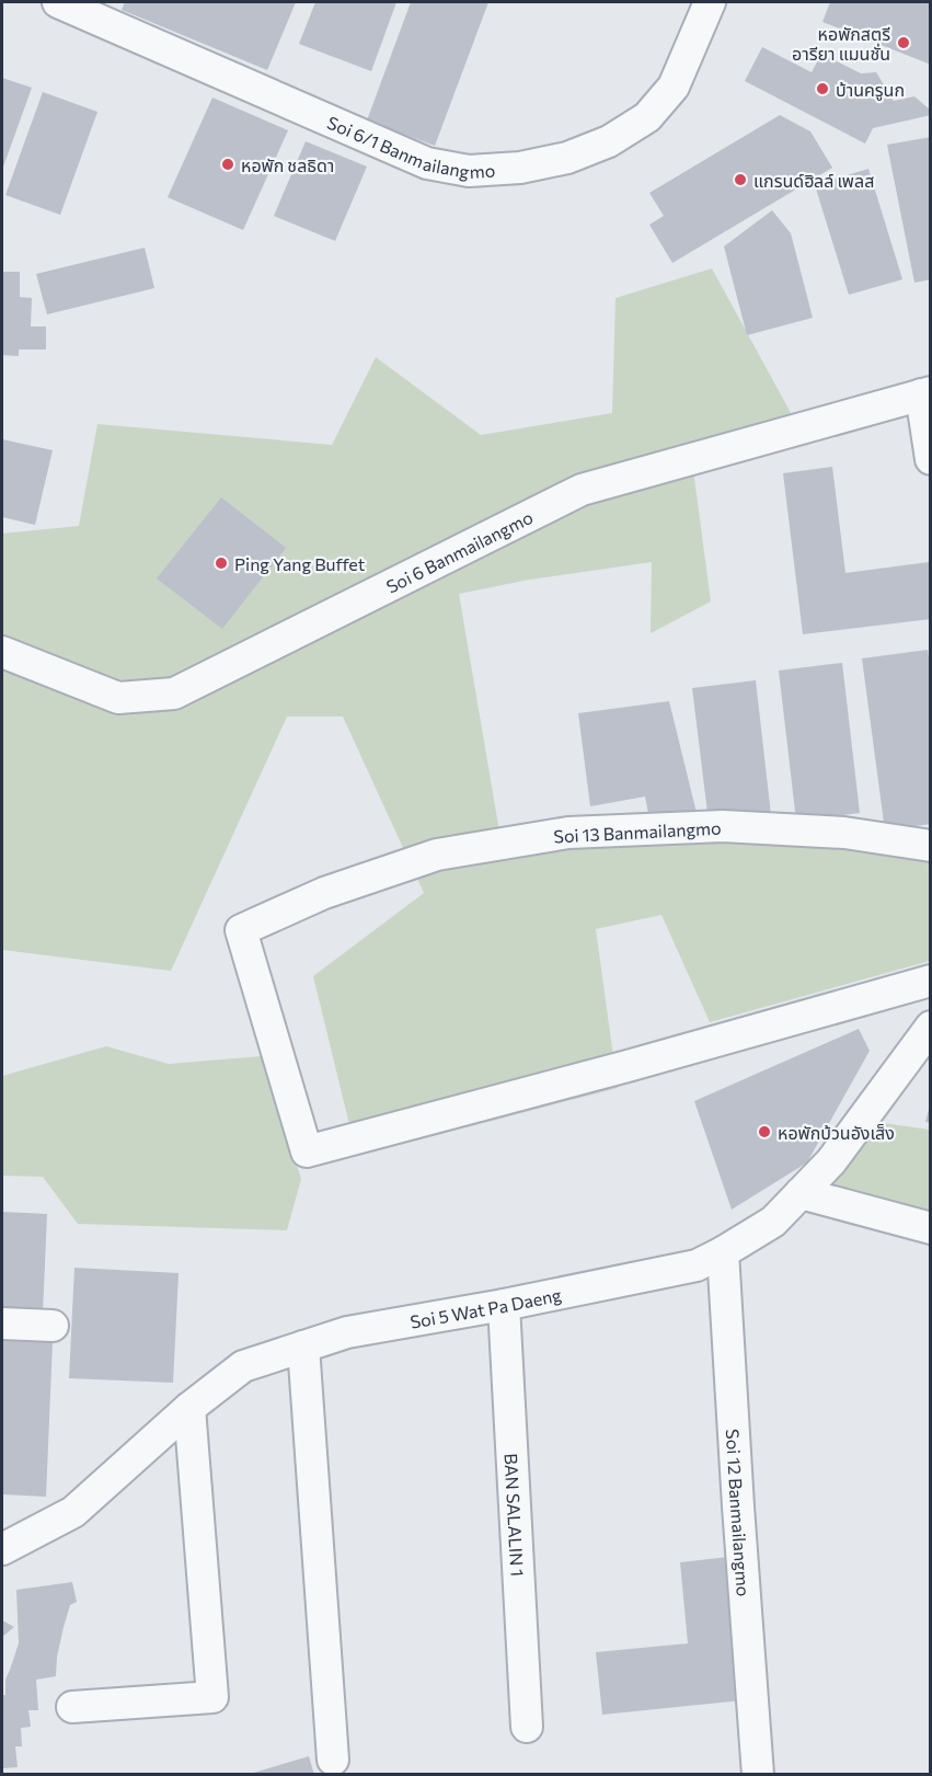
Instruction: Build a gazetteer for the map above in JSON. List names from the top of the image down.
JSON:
{
  "streets": {
    "street": [
      "Soi 6/1 Banmailangmo",
      "Soi 6 Banmailangmo",
      "Soi 13 Banmailangmo",
      "Soi 5 Wat Pa Daeng",
      "Soi 12 Banmailangmo",
      "BAN SALALIN 1"
    ]
  },
  "crossings": [
    ["Soi 5 Wat Pa Daeng", "Soi 12 Banmailangmo"],
    ["Soi 5 Wat Pa Daeng", "BAN SALALIN 1"]
  ],
  "places": [
    "หอพักสตรี อารียา แมนชั่น",
    "บ้านครูนก",
    "หอพัก ชลธิดา",
    "แกรนด์ฮิลล์ เพลส",
    "Ping Yang Buffet",
    "หอพักบ้วนอังเส็ง"
  ]
}
